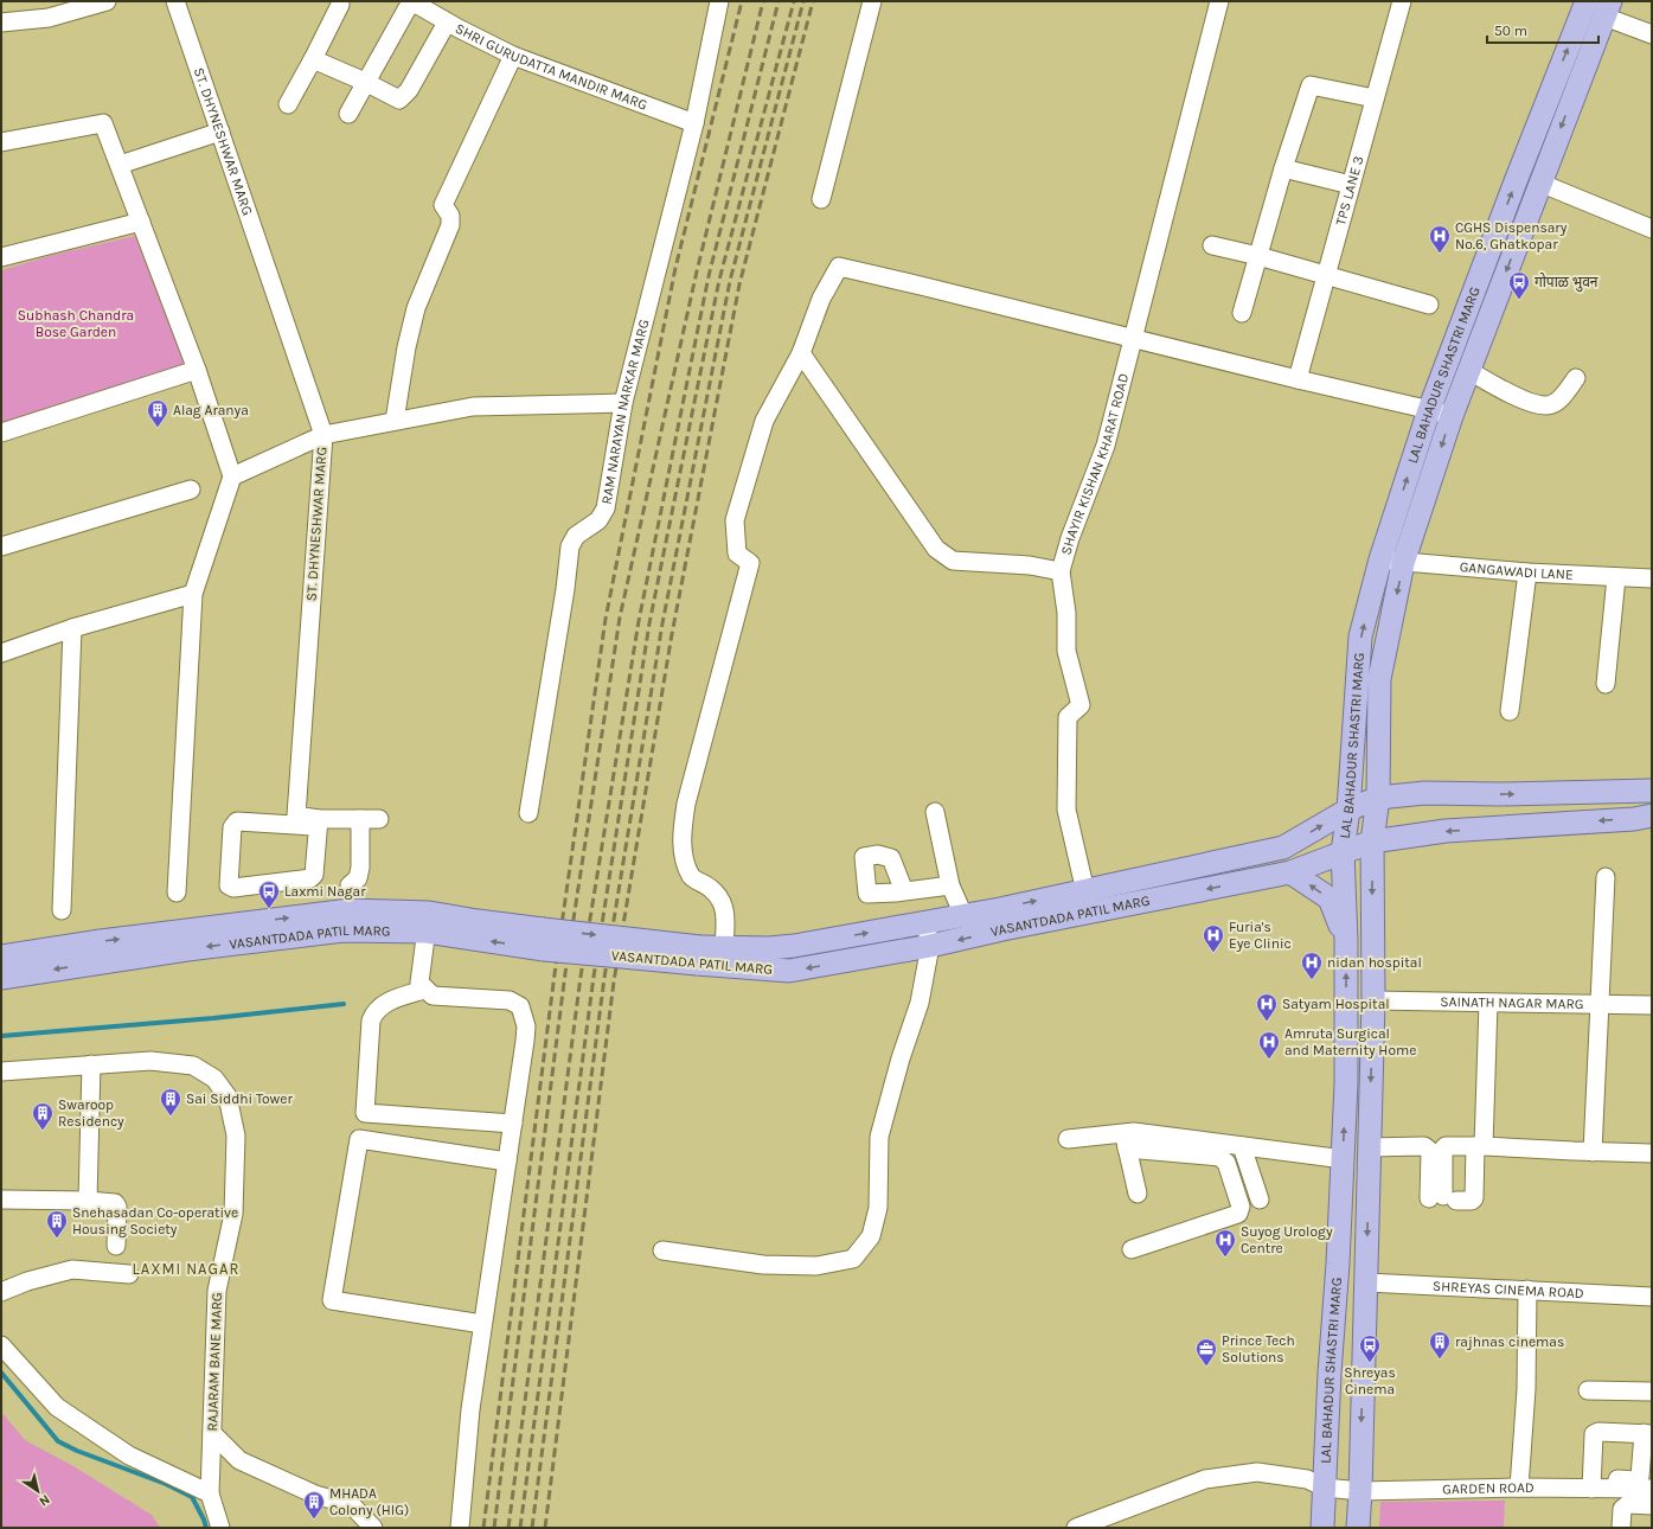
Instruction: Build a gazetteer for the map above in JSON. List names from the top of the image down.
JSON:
{
  "streets": {
    "main road": ["LAL BAHADUR SHASTRI MARG", "VASANTDADA PATIL MARG"],
    "street": [
      "SHRI GURUDATTA MANDIR MARG",
      "ST. DHYNESHWAR MARG",
      "TPS LANE 3",
      "RAM NARAYAN NARKAR MARG",
      "SHAYIR KISHAN KHARAT ROAD",
      "GANGAWADI LANE",
      "SAINATH NAGAR MARG",
      "SHREYAS CINEMA ROAD",
      "RAJARAM BANE MARG",
      "GARDEN ROAD"
    ]
  },
  "crossings": [
    ["SHRI GURUDATTA MANDIR MARG", "RAM NARAYAN NARKAR MARG"],
    ["LAL BAHADUR SHASTRI MARG", "GANGAWADI LANE"],
    ["LAL BAHADUR SHASTRI MARG", "VASANTDADA PATIL MARG"],
    ["LAL BAHADUR SHASTRI MARG", "SAINATH NAGAR MARG"],
    ["LAL BAHADUR SHASTRI MARG", "SHREYAS CINEMA ROAD"],
    ["LAL BAHADUR SHASTRI MARG", "GARDEN ROAD"]
  ],
  "districts": ["LAXMI NAGAR"],
  "parks": ["Subhash Chandra Bose Garden"],
  "places": {
    "hospital": [
      "CGHS Dispensary No.6, Ghatkopar",
      "Furia's Eye Clinic",
      "nidan hospital",
      "Satyam Hospital",
      "Amruta Surgical and Maternity Home",
      "Suyog Urology Centre"
    ],
    "bus stop": ["गोपाळ भुवन", "Laxmi Nagar", "Shreyas Cinema"],
    "building": [
      "Alag Aranya",
      "Sai Siddhi Tower",
      "Swaroop Residency",
      "Snehasadan Co-operative Housing Society",
      "rajhnas cinemas",
      "MHADA Colony (HIG)"
    ],
    "office": ["Prince Tech Solutions"]
  },
  "scale_bar": "50 m",
  "north": "bottom right"
}
